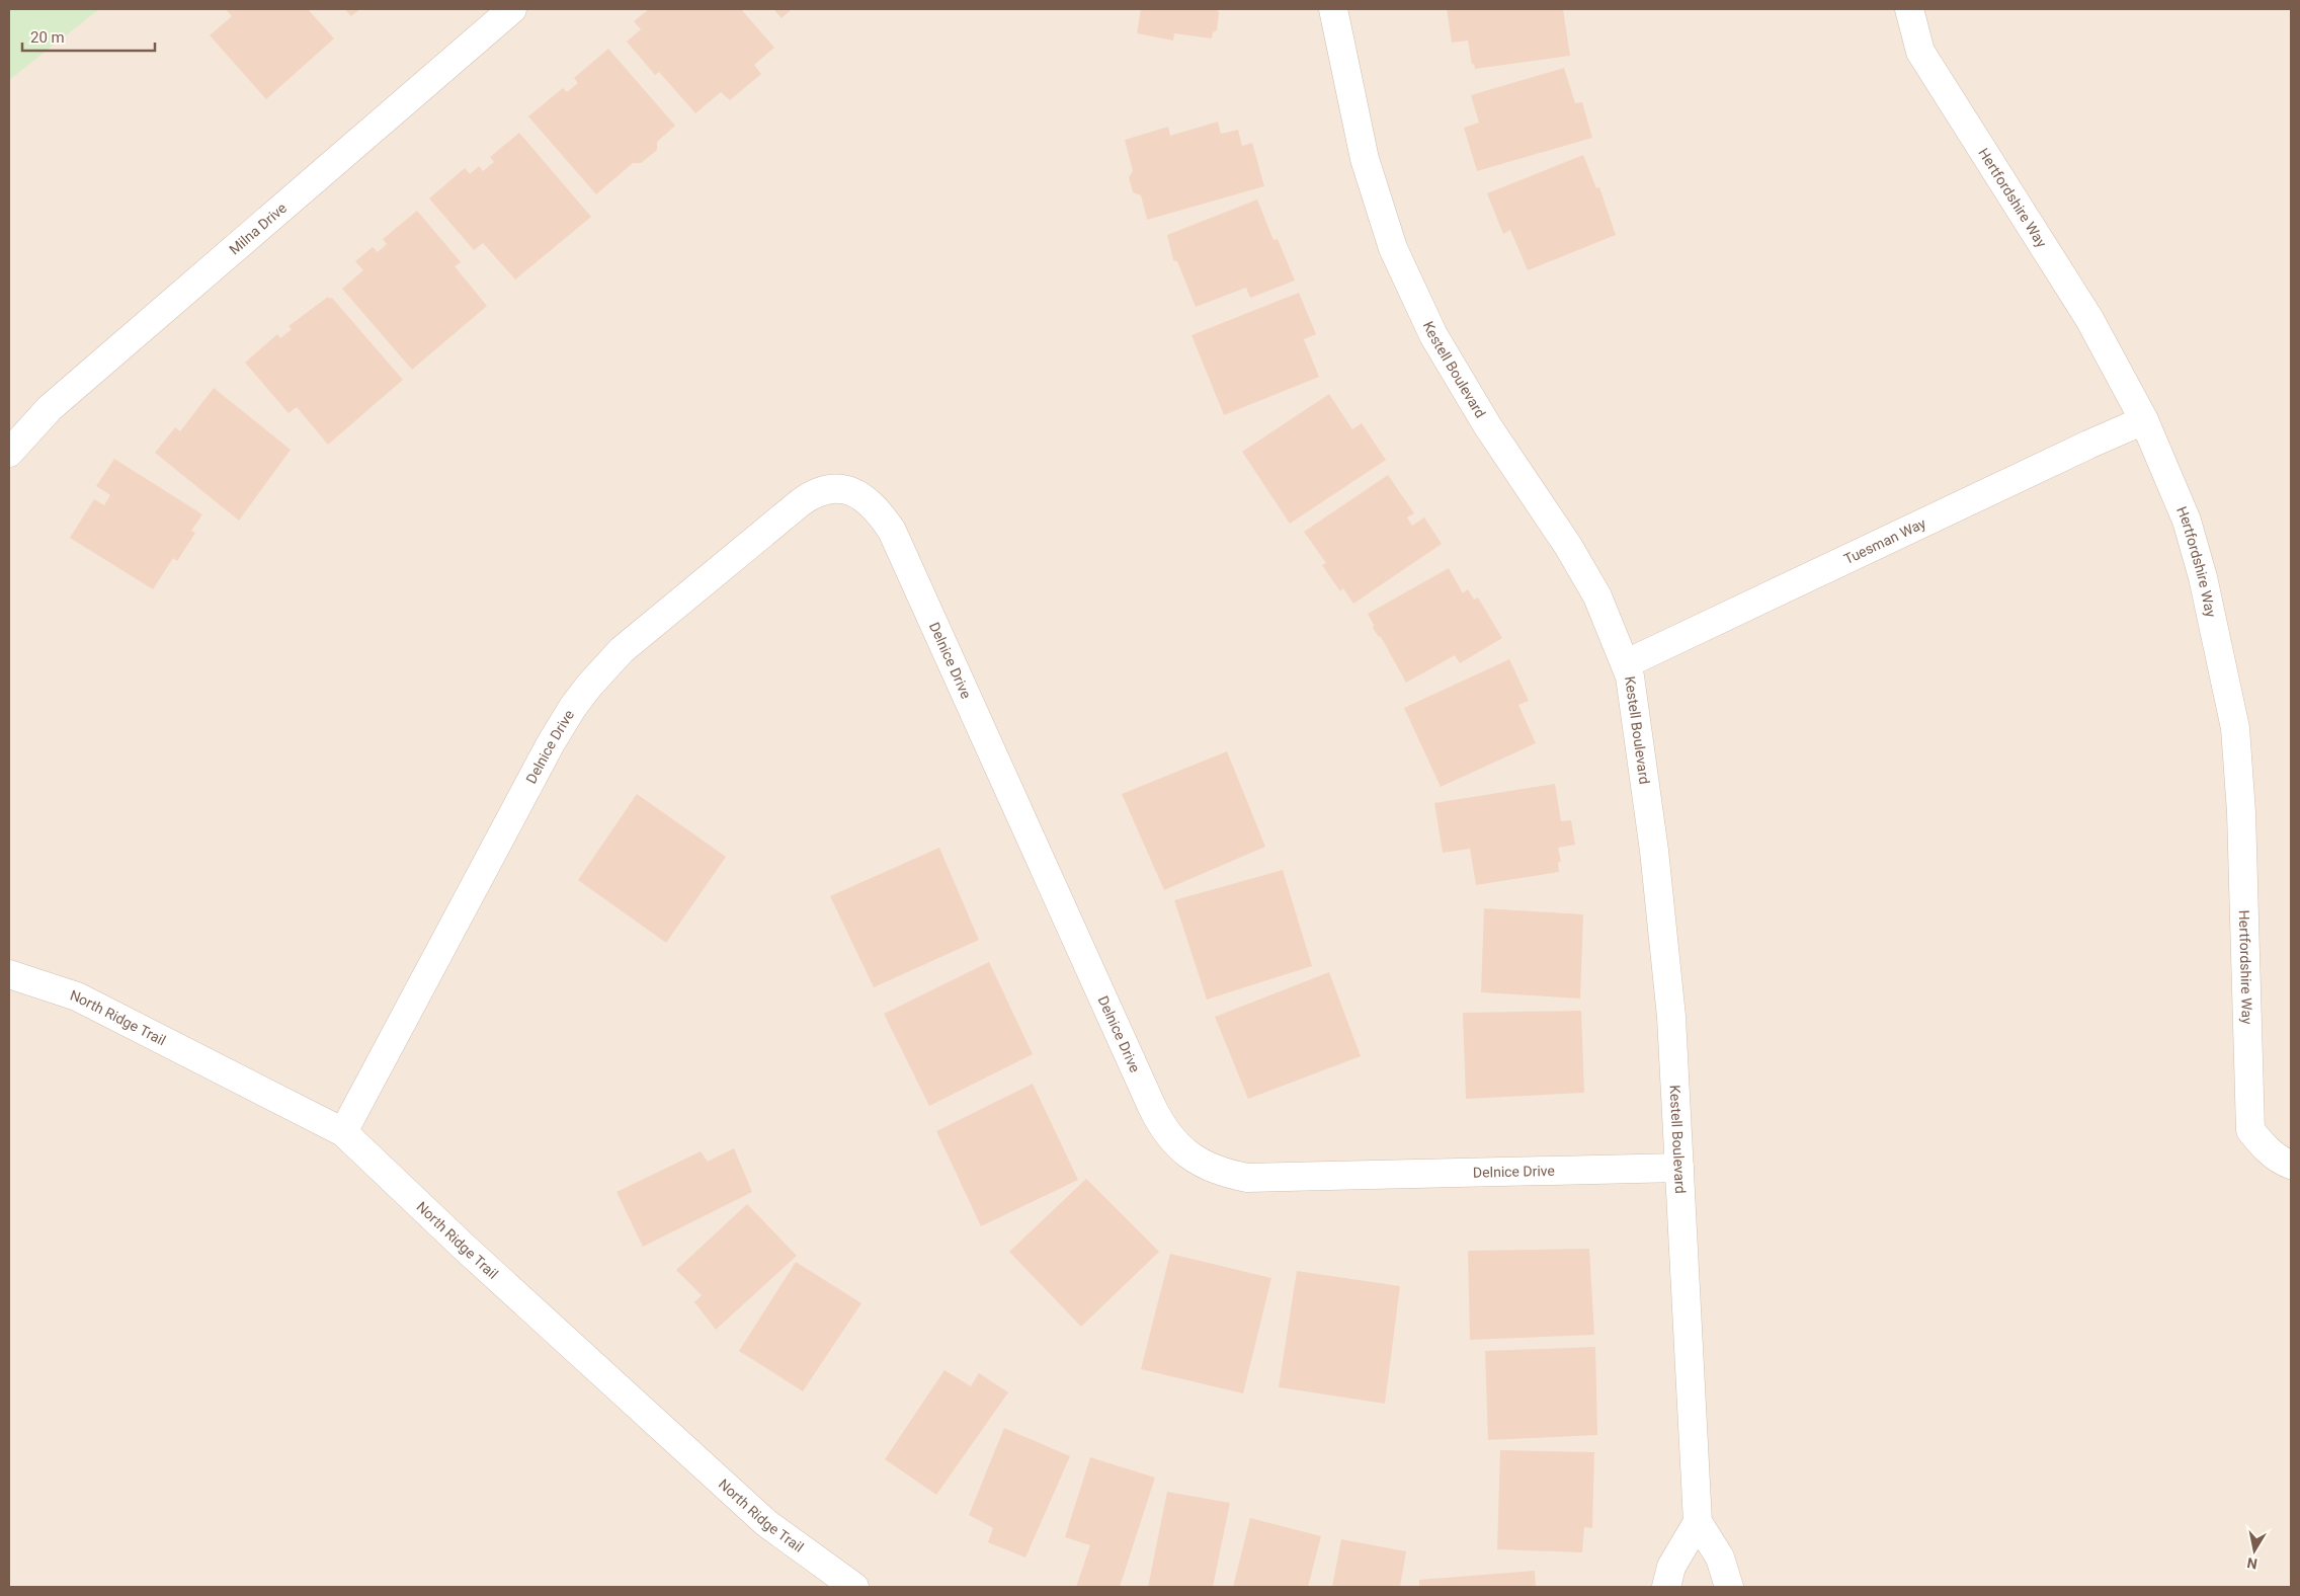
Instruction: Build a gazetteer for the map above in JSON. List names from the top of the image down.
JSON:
{
  "streets": {
    "street": [
      "Hertfordshire Way",
      "Milna Drive",
      "Kestell Boulevard",
      "Tuesman Way",
      "Delnice Drive",
      "North Ridge Trail"
    ]
  },
  "crossings": [
    ["Hertfordshire Way", "Tuesman Way"],
    ["Kestell Boulevard", "Tuesman Way"],
    ["Kestell Boulevard", "Delnice Drive"],
    ["Delnice Drive", "North Ridge Trail"]
  ],
  "scale_bar": "20 m",
  "north": "bottom"
}
